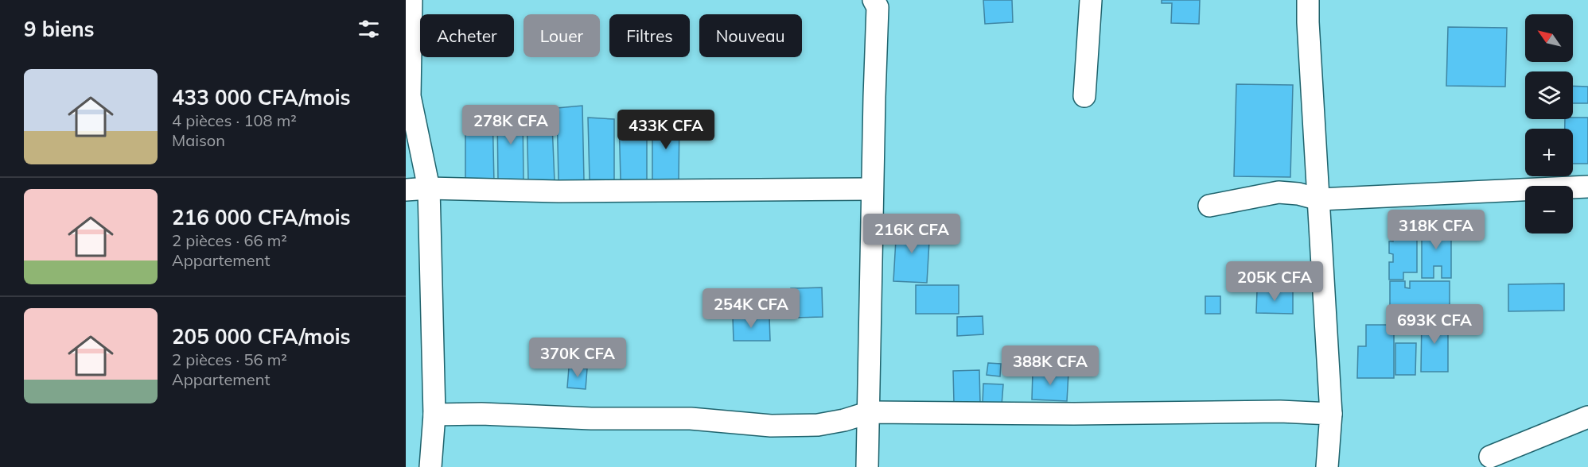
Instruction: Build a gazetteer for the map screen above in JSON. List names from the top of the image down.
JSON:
{
  "north": "top left",
  "page": {
    "heading": "9 biens",
    "map_buttons": ["+", "−"],
    "chip": [
      "Acheter",
      "Louer",
      "Filtres",
      "Nouveau"
    ],
    "list": [
      {
        "name": "433 000 CFA/mois",
        "note": "4 pièces · 108 m² · Maison"
      },
      {
        "name": "216 000 CFA/mois",
        "note": "2 pièces · 66 m² · Appartement"
      },
      {
        "name": "205 000 CFA/mois",
        "note": "2 pièces · 56 m² · Appartement"
      }
    ],
    "price": [
      "278K CFA",
      "433K CFA",
      "318K CFA",
      "216K CFA",
      "205K CFA",
      "254K CFA",
      "693K CFA",
      "370K CFA",
      "388K CFA"
    ]
  }
}
